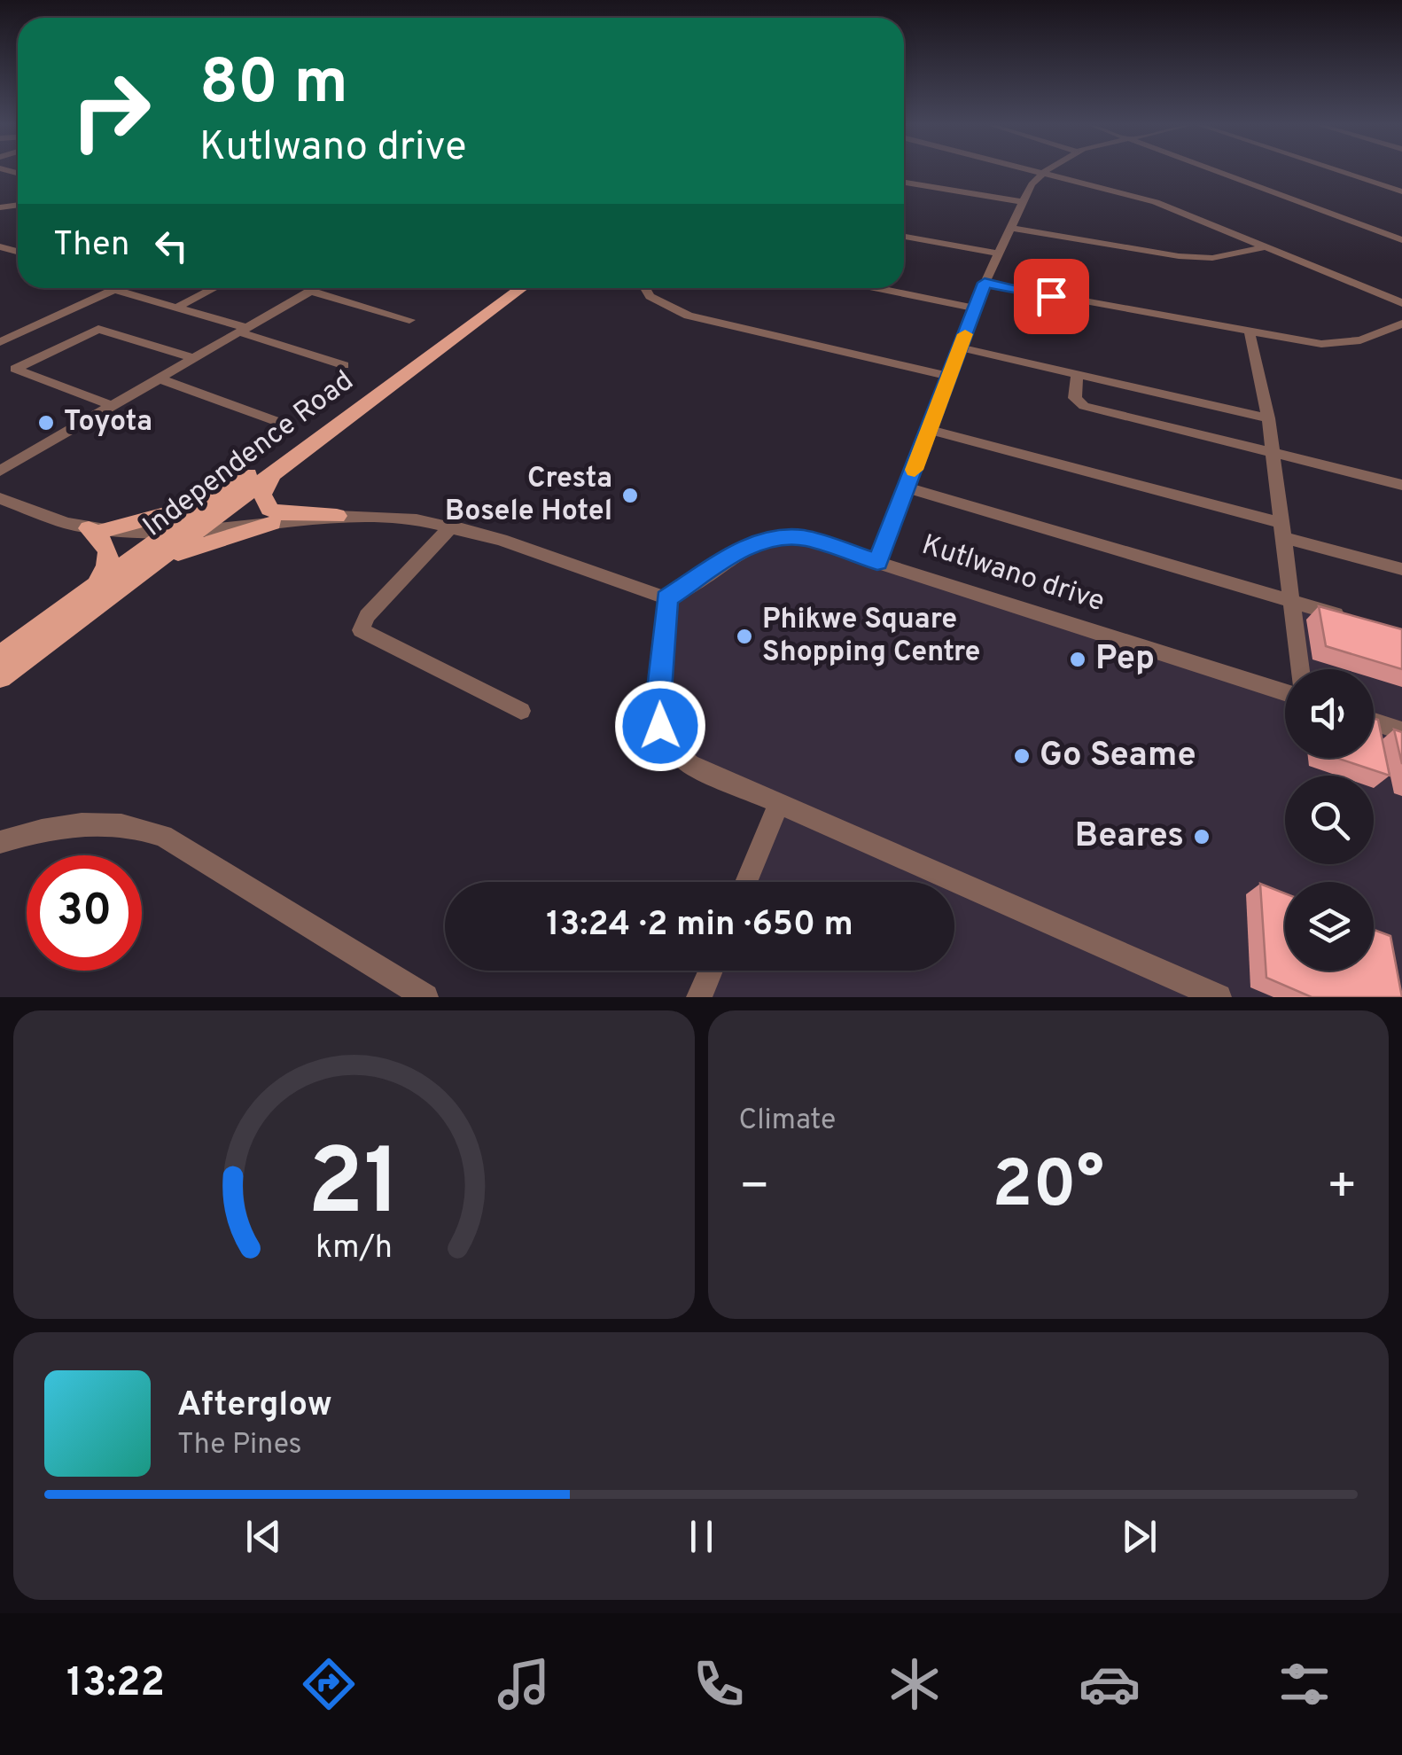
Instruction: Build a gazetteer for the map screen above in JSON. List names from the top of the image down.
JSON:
{
  "streets": {
    "main road": ["Independence Road"],
    "street": ["Kutlwano drive"]
  },
  "places": [
    "Toyota",
    "Cresta Bosele Hotel",
    "Phikwe Square Shopping Centre",
    "Pep",
    "Go Seame",
    "Beares"
  ],
  "page": {
    "turn": ["80 m", "Kutlwano drive"],
    "then": "Then",
    "limit": "30",
    "trip": "13:24 · 2 min · 650 m",
    "tile": "Climate",
    "heat": ["−", "20°", "+"],
    "song": ["Afterglow", "The Pines"],
    "tabs": "13:22",
    "gauge": ["21", "km/h"]
  }
}
